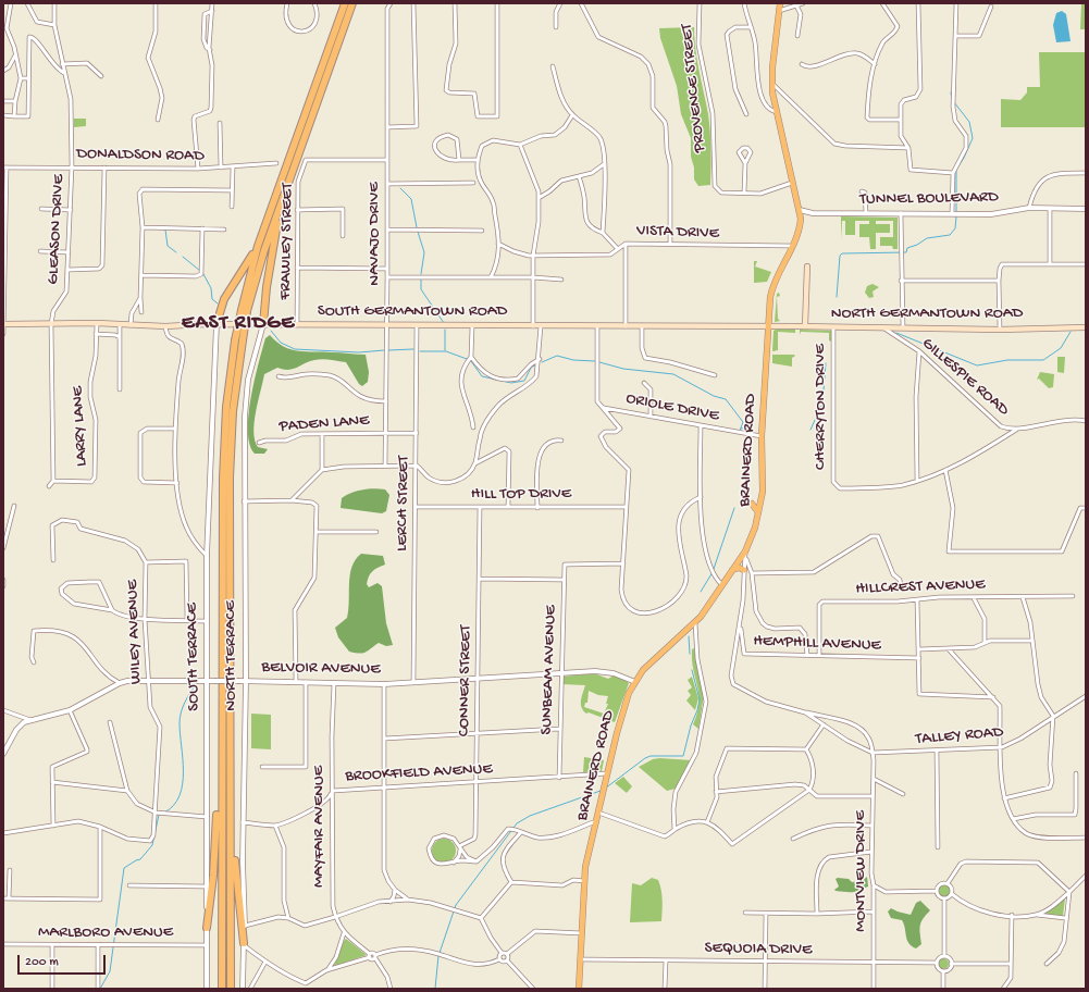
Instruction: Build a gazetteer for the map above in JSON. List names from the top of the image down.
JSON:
{
  "streets": {
    "main road": ["SOUTH GERMANTOWN ROAD", "NORTH GERMANTOWN ROAD", "BRAINERD ROAD"],
    "street": [
      "PROVENCE STREET",
      "DONALDSON ROAD",
      "TUNNEL BOULEVARD",
      "GLEASON DRIVE",
      "VISTA DRIVE",
      "NAVAJO DRIVE",
      "FRAWLEY STREET",
      "GILLESPIE ROAD",
      "CHERRYTON DRIVE",
      "ORIOLE DRIVE",
      "PADEN LANE",
      "LARRY LANE",
      "HILL TOP DRIVE",
      "LERCH STREET",
      "HILLCREST AVENUE",
      "WILEY AVENUE",
      "HEMPHILL AVENUE",
      "NORTH TERRACE",
      "SOUTH TERRACE",
      "BELVOIR AVENUE",
      "SUNBEAM AVENUE",
      "CONNER STREET",
      "TALLEY ROAD",
      "BROOKFIELD AVENUE",
      "MAYFAIR AVENUE",
      "MONTVIEW DRIVE",
      "MARLBORO AVENUE",
      "SEQUOIA DRIVE"
    ]
  },
  "crossings": [
    ["DONALDSON ROAD", "GLEASON DRIVE"],
    ["TUNNEL BOULEVARD", "BRAINERD ROAD"],
    ["GLEASON DRIVE", "SOUTH GERMANTOWN ROAD"],
    ["GLEASON DRIVE", "LARRY LANE"],
    ["VISTA DRIVE", "BRAINERD ROAD"],
    ["NAVAJO DRIVE", "FRAWLEY STREET"],
    ["NAVAJO DRIVE", "SOUTH GERMANTOWN ROAD"],
    ["NAVAJO DRIVE", "PADEN LANE"],
    ["FRAWLEY STREET", "SOUTH GERMANTOWN ROAD"],
    ["SOUTH GERMANTOWN ROAD", "NORTH GERMANTOWN ROAD"],
    ["SOUTH GERMANTOWN ROAD", "LARRY LANE"],
    ["SOUTH GERMANTOWN ROAD", "BRAINERD ROAD"],
    ["SOUTH GERMANTOWN ROAD", "LERCH STREET"],
    ["SOUTH GERMANTOWN ROAD", "NORTH TERRACE"],
    ["SOUTH GERMANTOWN ROAD", "SOUTH TERRACE"],
    ["NORTH GERMANTOWN ROAD", "GILLESPIE ROAD"],
    ["NORTH GERMANTOWN ROAD", "CHERRYTON DRIVE"],
    ["NORTH GERMANTOWN ROAD", "BRAINERD ROAD"],
    ["ORIOLE DRIVE", "BRAINERD ROAD"],
    ["PADEN LANE", "LERCH STREET"],
    ["BRAINERD ROAD", "BELVOIR AVENUE"],
    ["BRAINERD ROAD", "TALLEY ROAD"],
    ["BRAINERD ROAD", "BROOKFIELD AVENUE"],
    ["BRAINERD ROAD", "SEQUOIA DRIVE"],
    ["HILL TOP DRIVE", "LERCH STREET"],
    ["HILL TOP DRIVE", "CONNER STREET"],
    ["LERCH STREET", "BELVOIR AVENUE"],
    ["HILLCREST AVENUE", "HEMPHILL AVENUE"],
    ["WILEY AVENUE", "BELVOIR AVENUE"],
    ["HEMPHILL AVENUE", "TALLEY ROAD"],
    ["NORTH TERRACE", "BELVOIR AVENUE"],
    ["NORTH TERRACE", "BROOKFIELD AVENUE"],
    ["SOUTH TERRACE", "BELVOIR AVENUE"],
    ["SOUTH TERRACE", "MARLBORO AVENUE"],
    ["BELVOIR AVENUE", "SUNBEAM AVENUE"],
    ["BELVOIR AVENUE", "CONNER STREET"],
    ["BELVOIR AVENUE", "MAYFAIR AVENUE"],
    ["SUNBEAM AVENUE", "BROOKFIELD AVENUE"],
    ["CONNER STREET", "BROOKFIELD AVENUE"],
    ["TALLEY ROAD", "MONTVIEW DRIVE"],
    ["BROOKFIELD AVENUE", "MAYFAIR AVENUE"],
    ["MONTVIEW DRIVE", "SEQUOIA DRIVE"]
  ],
  "districts": ["EAST RIDGE"],
  "scale_bar": "200 m"
}
